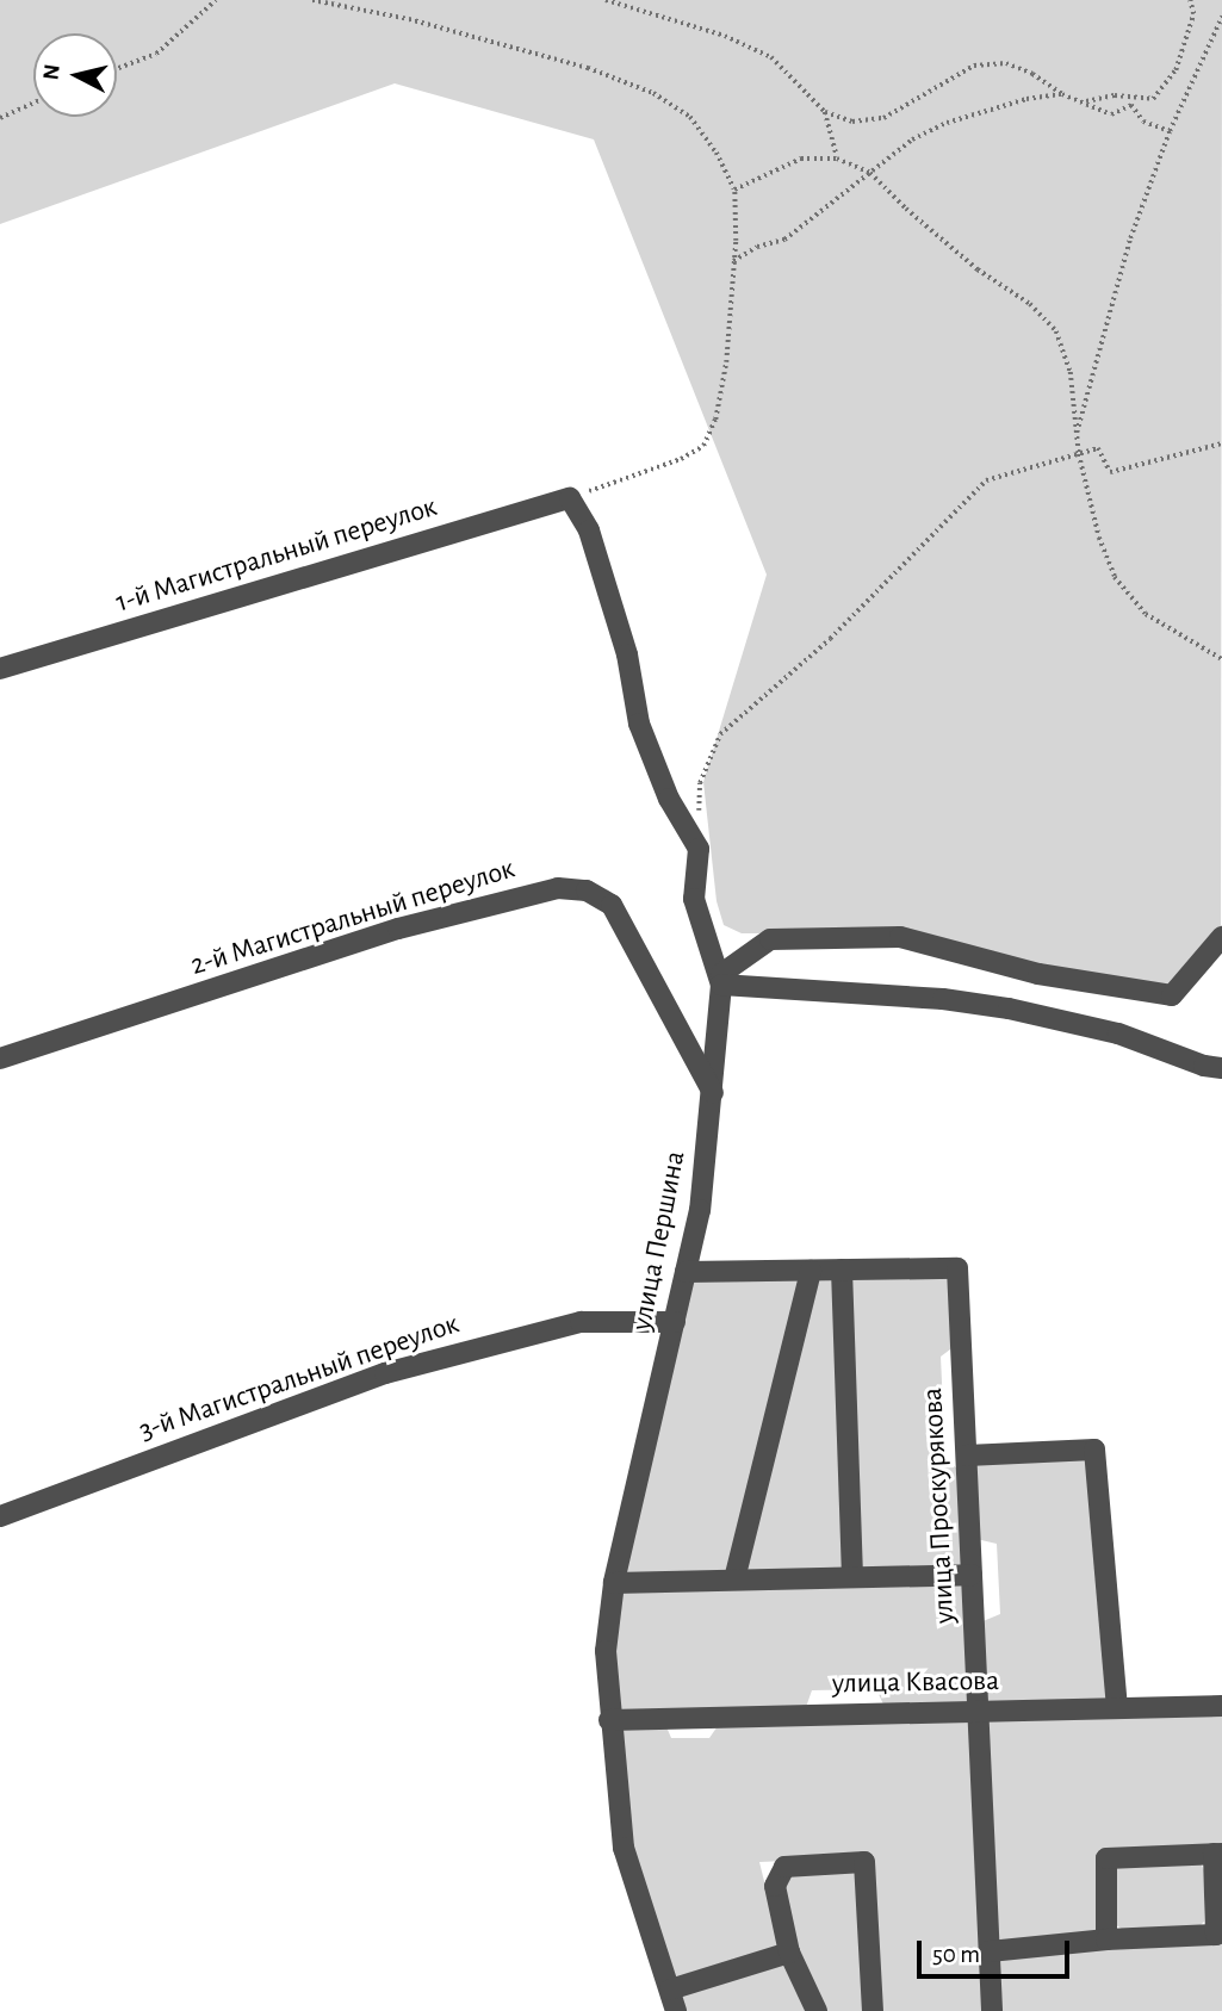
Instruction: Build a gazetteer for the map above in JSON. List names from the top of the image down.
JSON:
{
  "streets": {
    "street": [
      "1-й Магистральный переулок",
      "2-й Магистральный переулок",
      "улица Першина",
      "3-й Магистральный переулок",
      "улица Проскурякова",
      "улица Квасова"
    ]
  },
  "crossings": [
    ["2-й Магистральный переулок", "улица Першина"],
    ["улица Першина", "3-й Магистральный переулок"],
    ["улица Першина", "улица Проскурякова"],
    ["улица Першина", "улица Квасова"],
    ["улица Проскурякова", "улица Квасова"]
  ],
  "scale_bar": "50 m",
  "north": "left"
}
